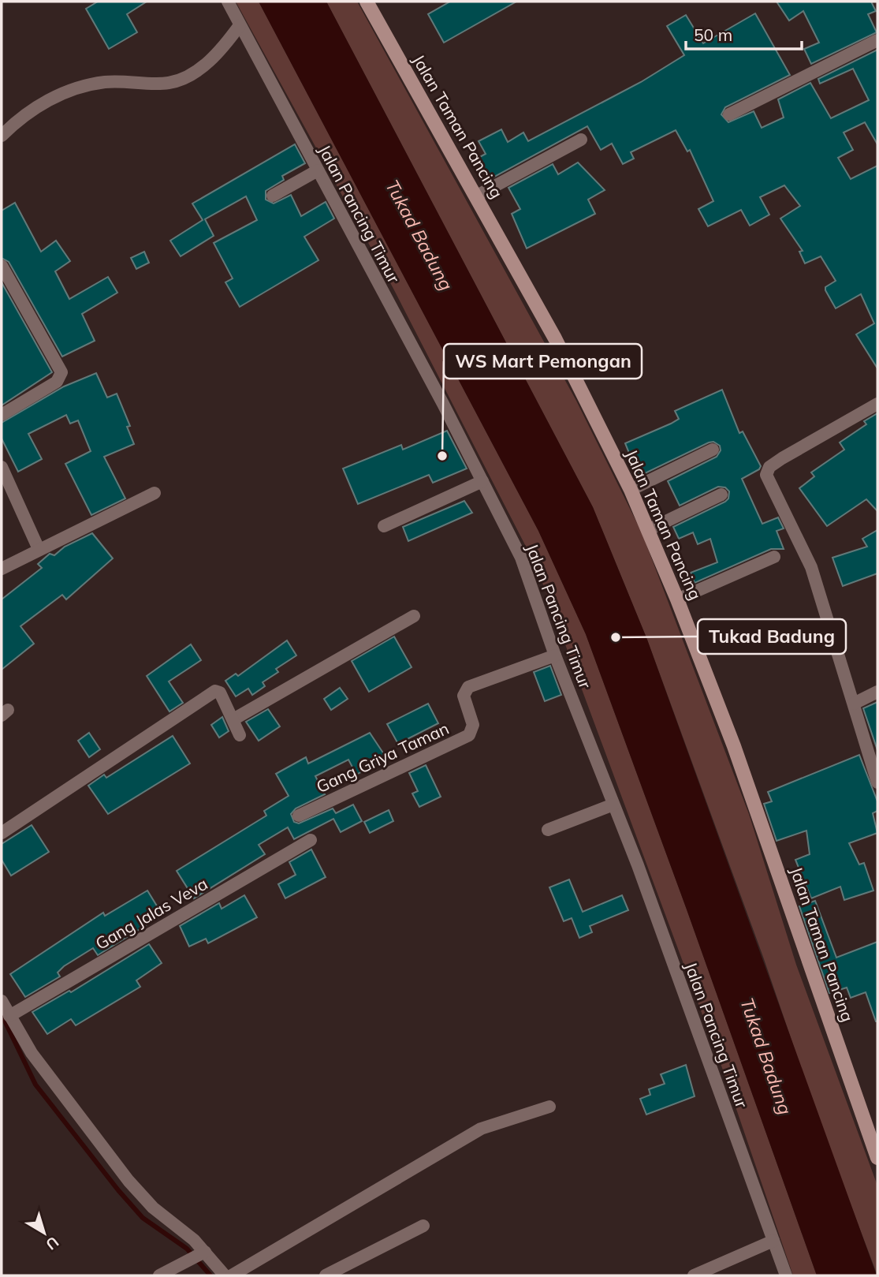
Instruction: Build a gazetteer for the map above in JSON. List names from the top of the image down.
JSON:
{
  "streets": {
    "street": [
      "Jalan Taman Pancing",
      "Jalan Pancing Timur",
      "Gang Griya Taman",
      "Gang Jalas Veva"
    ]
  },
  "crossings": [
    ["Jalan Pancing Timur", "Gang Griya Taman"]
  ],
  "water": ["Tukad Badung"],
  "places": ["WS Mart Pemongan", "Tukad Badung"],
  "scale_bar": "50 m",
  "north": "bottom right"
}
